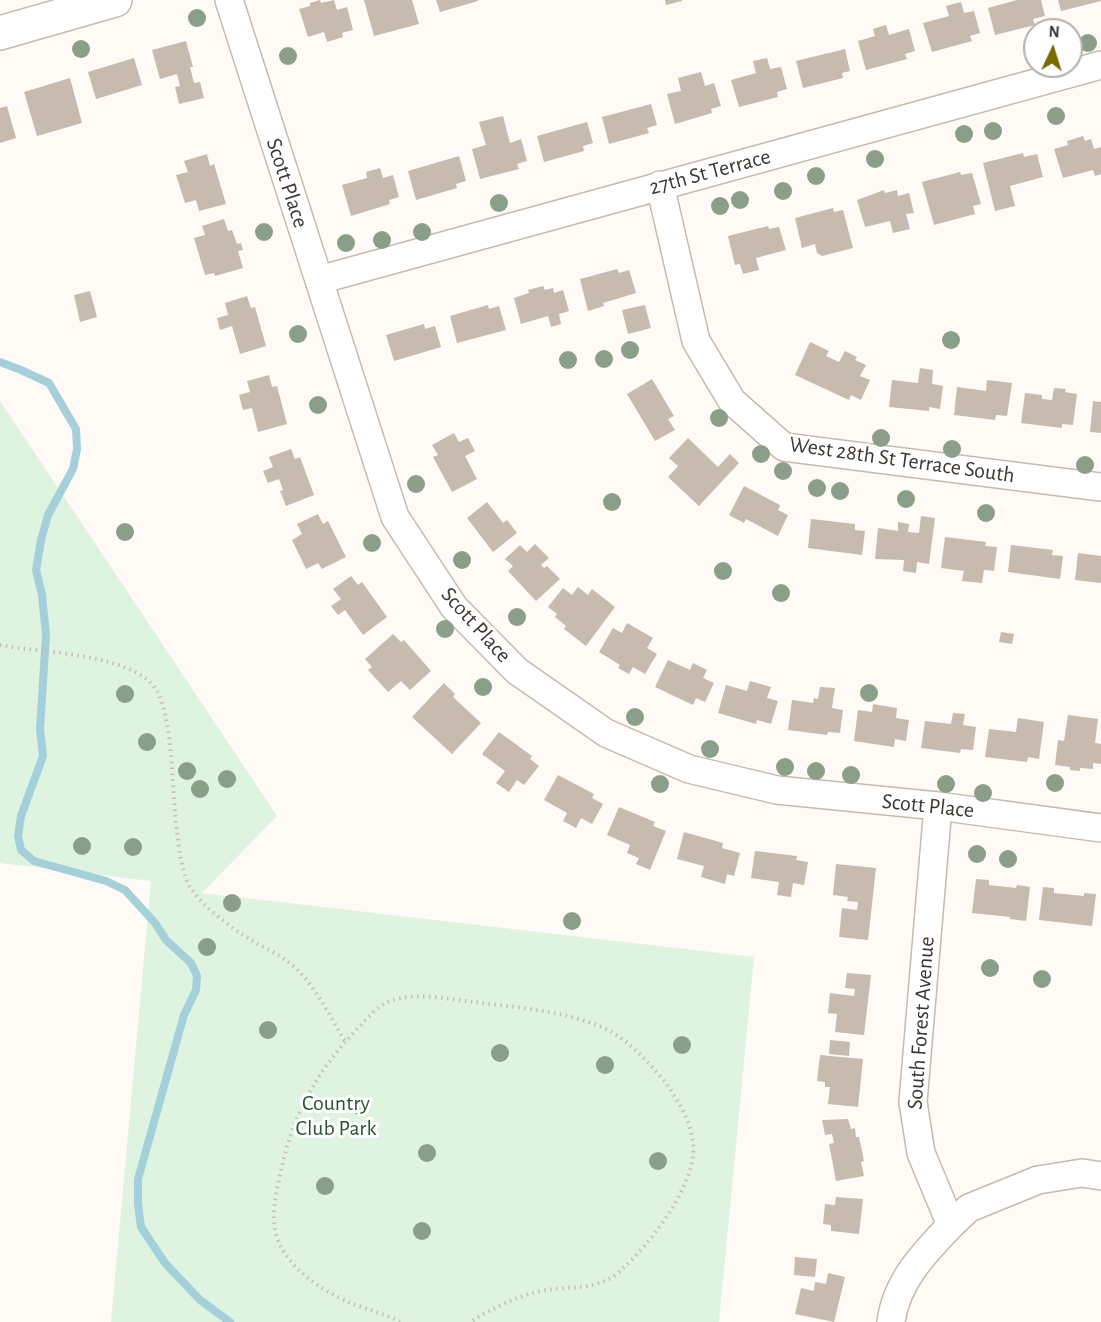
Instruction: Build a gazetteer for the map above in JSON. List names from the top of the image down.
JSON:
{
  "streets": {
    "street": [
      "27th St Terrace",
      "Scott Place",
      "West 28th St Terrace South",
      "South Forest Avenue"
    ]
  },
  "crossings": [
    ["27th St Terrace", "Scott Place"],
    ["27th St Terrace", "West 28th St Terrace South"],
    ["Scott Place", "South Forest Avenue"]
  ],
  "parks": ["Country Club Park"],
  "north": "top"
}
